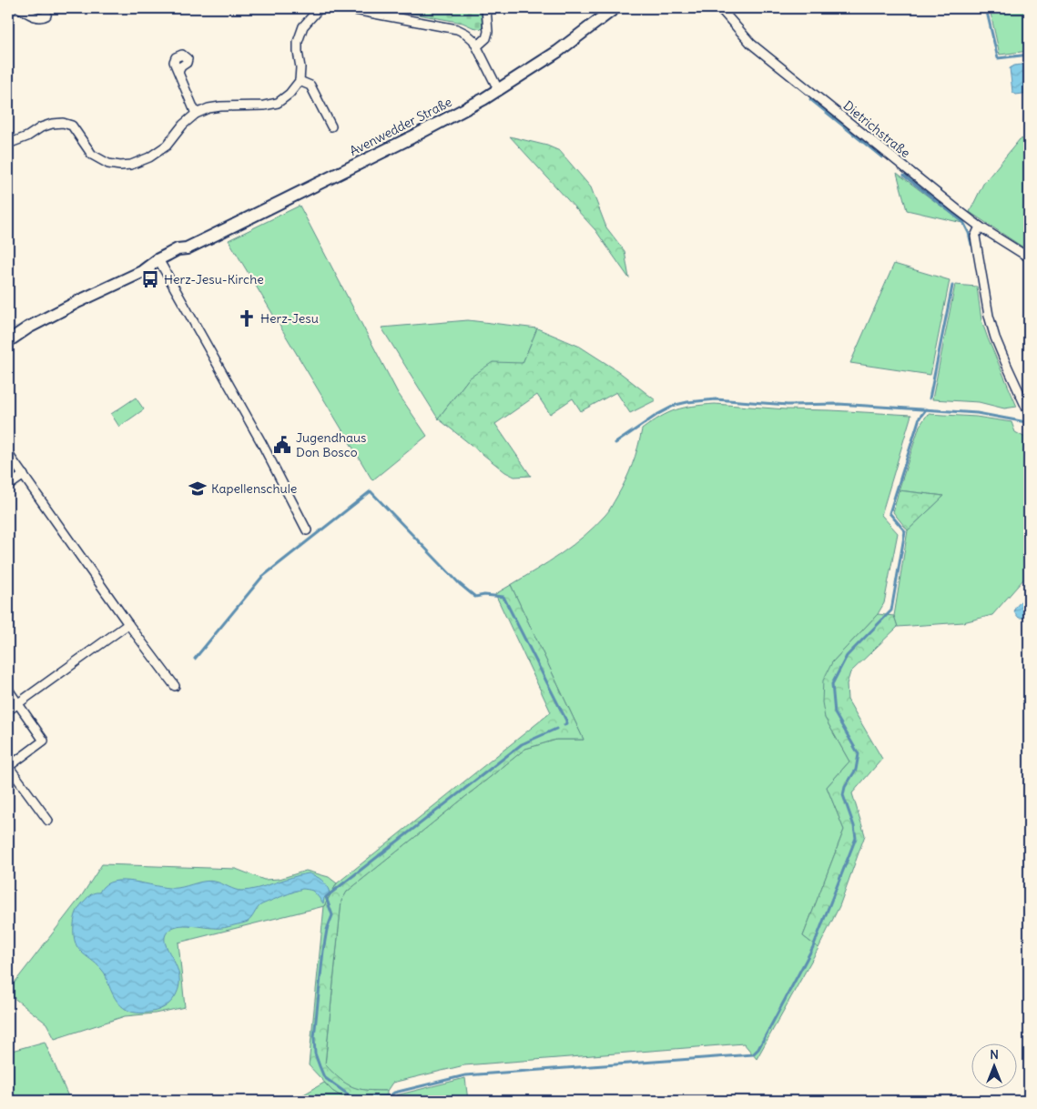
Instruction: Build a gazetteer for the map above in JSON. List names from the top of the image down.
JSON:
{
  "streets": {
    "main road": ["Avenwedder Straße"],
    "street": ["Dietrichstraße"]
  },
  "places": {
    "bus stop": ["Herz-Jesu-Kirche"],
    "church": ["Herz-Jesu"],
    "public building": ["Jugendhaus Don Bosco"],
    "school or university": ["Kapellenschule"]
  },
  "north": "top"
}
